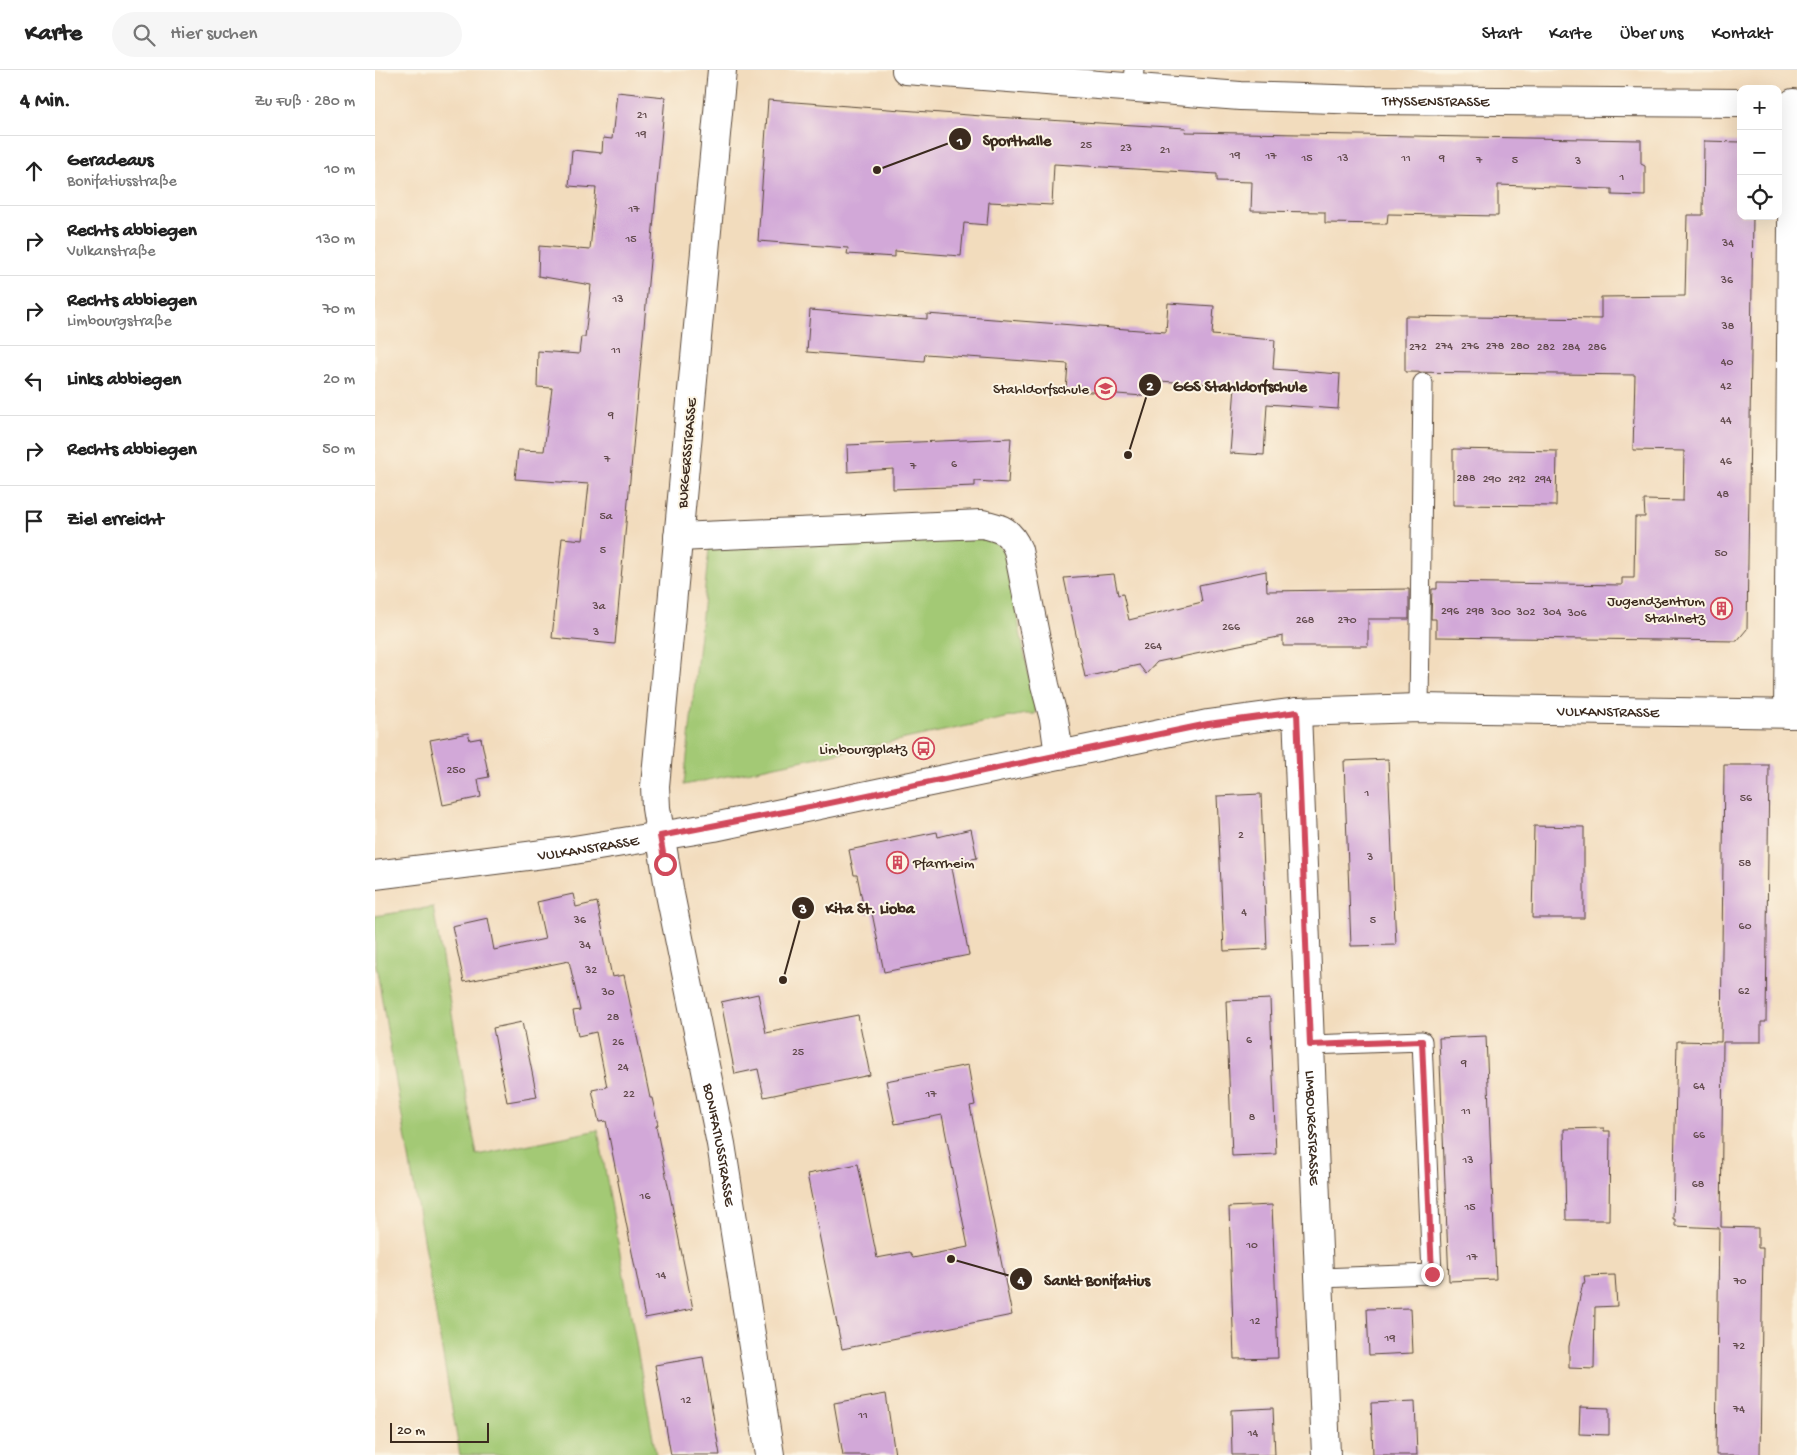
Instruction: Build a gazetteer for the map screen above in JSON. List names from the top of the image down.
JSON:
{
  "streets": {
    "street": [
      "THYSSENSTRASSE",
      "BURGERSSTRASSE",
      "VULKANSTRASSE",
      "LIMBOURGSTRASSE",
      "BONIFATIUSSTRASSE"
    ]
  },
  "crossings": [
    ["BURGERSSTRASSE", "VULKANSTRASSE"],
    ["BURGERSSTRASSE", "BONIFATIUSSTRASSE"],
    ["VULKANSTRASSE", "LIMBOURGSTRASSE"],
    ["VULKANSTRASSE", "BONIFATIUSSTRASSE"]
  ],
  "places": {
    "other": [
      "Sporthalle",
      "GGS Stahldorfschule",
      "Kita St. Lioba",
      "Sankt Bonifatius"
    ],
    "school or university": ["Stahldorfschule"],
    "building": ["Jugendzentrum Stahlnetz", "Pfarrheim"],
    "bus stop": ["Limbourgplatz"]
  },
  "house_numbers": [
    "21",
    "19",
    "25",
    "23",
    "21",
    "19",
    "17",
    "15",
    "13",
    "11",
    "9",
    "7",
    "5",
    "3",
    "1",
    "17",
    "15",
    "34",
    "36",
    "13",
    "38",
    "274",
    "276",
    "278",
    "280",
    "272",
    "282",
    "284",
    "286",
    "11",
    "40",
    "42",
    "9",
    "44",
    "7",
    "46",
    "6",
    "7",
    "288",
    "290",
    "292",
    "294",
    "48",
    "5a",
    "5",
    "50",
    "3a",
    "296",
    "298",
    "300",
    "302",
    "304",
    "306",
    "268",
    "270",
    "266",
    "3",
    "264",
    "250",
    "1",
    "56",
    "2",
    "3",
    "58",
    "4",
    "36",
    "5",
    "60",
    "34",
    "32",
    "62",
    "30",
    "28",
    "6",
    "26",
    "25",
    "9",
    "24",
    "64",
    "22",
    "17",
    "11",
    "8",
    "66",
    "13",
    "68",
    "16",
    "15",
    "10",
    "17",
    "14",
    "70",
    "12",
    "19",
    "72",
    "12",
    "74",
    "11",
    "14"
  ],
  "scale_bar": "20 m",
  "page": {
    "header": "Karte",
    "search": "Hier suchen",
    "nav": [
      "Start",
      "Karte",
      "Über uns",
      "Kontakt"
    ],
    "heading": ["4 Min.", "Zu Fuß · 280 m"],
    "map_buttons": ["+", "−"],
    "list": [
      ["Geradeaus", "Bonifatiusstraße", "10 m"],
      ["Rechts abbiegen", "Vulkanstraße", "130 m"],
      ["Rechts abbiegen", "Limbourgstraße", "70 m"],
      ["Links abbiegen", "20 m"],
      ["Rechts abbiegen", "50 m"],
      "Ziel erreicht"
    ],
    "scale": "20 m"
  }
}
